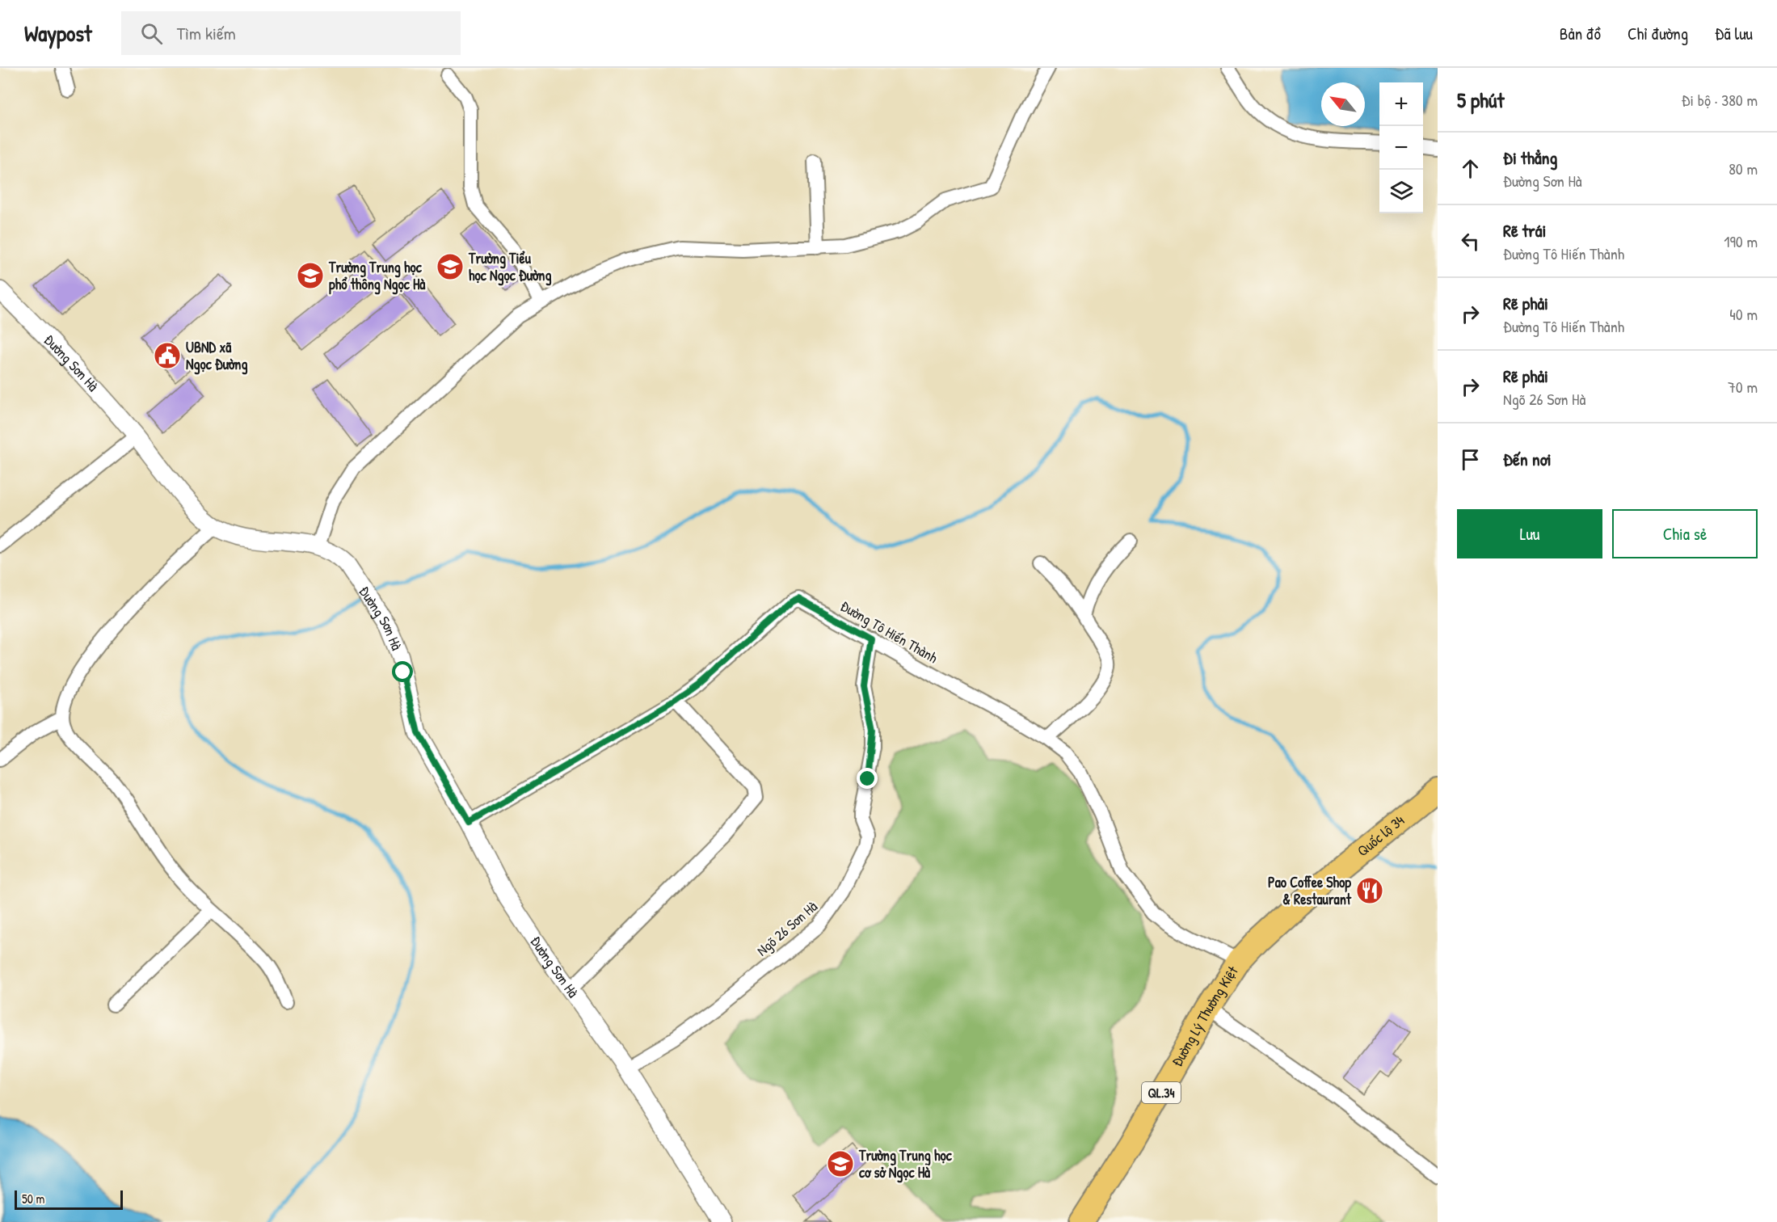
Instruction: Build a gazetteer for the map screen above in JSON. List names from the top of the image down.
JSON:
{
  "streets": {
    "highway": ["Quốc lộ 34", "Đường Lý Thường Kiệt", "QL.34"],
    "street": ["Đường Sơn Hà", "Đường Tô Hiến Thành", "Ngõ 26 Sơn Hà"]
  },
  "crossings": [
    ["Đường Sơn Hà", "Đường Tô Hiến Thành"],
    ["Đường Sơn Hà", "Ngõ 26 Sơn Hà"],
    ["Đường Tô Hiến Thành", "Quốc lộ 34"],
    ["Đường Tô Hiến Thành", "Ngõ 26 Sơn Hà"],
    ["Đường Tô Hiến Thành", "Đường Lý Thường Kiệt"],
    ["Quốc lộ 34", "Đường Lý Thường Kiệt"]
  ],
  "places": {
    "school or university": ["Trường Tiểu học Ngọc Đường", "Trường Trung học phổ thông Ngọc Hà", "Trường Trung học cơ sở Ngọc Hà"],
    "public building": ["UBND xã Ngọc Đường"],
    "restaurant": ["Pao Coffee Shop & Restaurant"]
  },
  "scale_bar": "50 m",
  "north": "top left",
  "page": {
    "header": "Waypost",
    "search": "Tìm kiếm",
    "nav": ["Bản đồ", "Chỉ đường", "Đã lưu"],
    "heading": ["5 phút", "Đi bộ · 380 m"],
    "map_buttons": ["+", "−"],
    "list": [
      ["Đi thẳng", "Đường Sơn Hà", "80 m"],
      ["Rẽ trái", "Đường Tô Hiến Thành", "190 m"],
      ["Rẽ phải", "Đường Tô Hiến Thành", "40 m"],
      ["Rẽ phải", "Ngõ 26 Sơn Hà", "70 m"],
      "Đến nơi"
    ],
    "buttons": ["Lưu", "Chia sẻ"],
    "scale": "50 m"
  }
}
